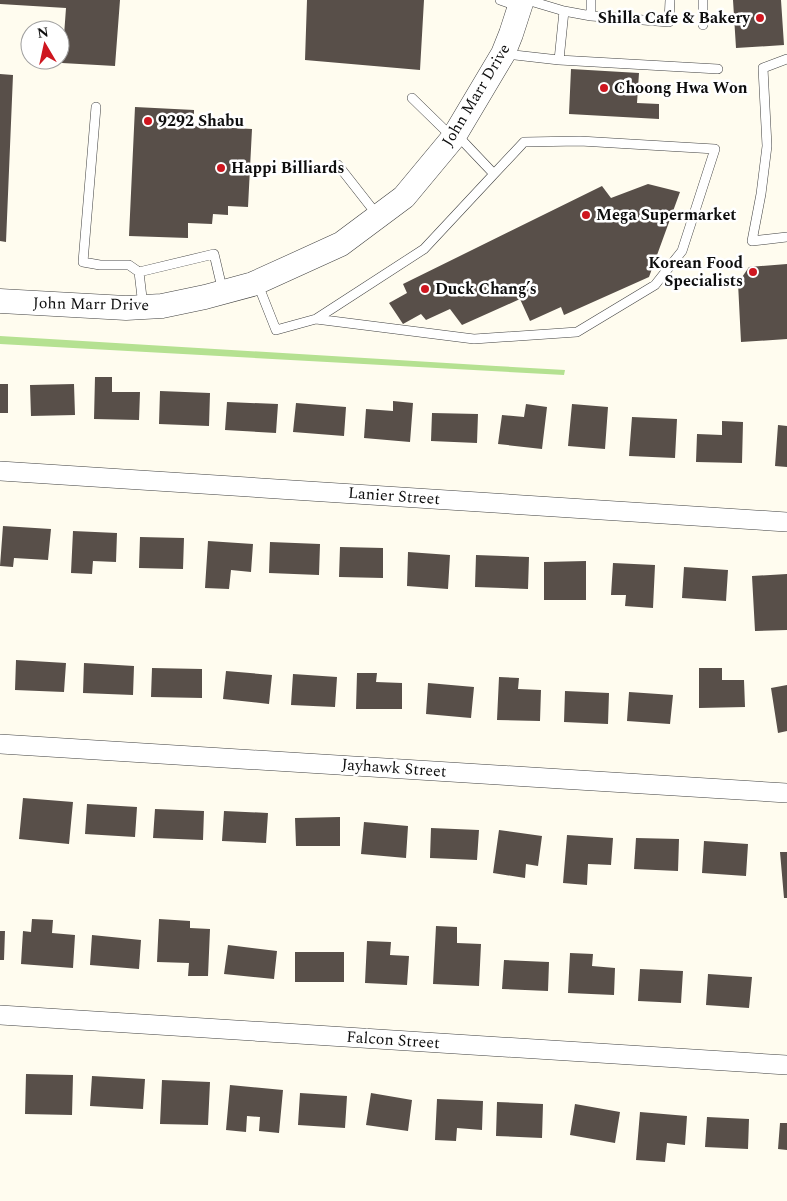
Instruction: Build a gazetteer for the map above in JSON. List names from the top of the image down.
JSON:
{
  "streets": {
    "street": [
      "John Marr Drive",
      "Lanier Street",
      "Jayhawk Street",
      "Falcon Street"
    ]
  },
  "places": [
    "Shilla Cafe & Bakery",
    "Choong Hwa Won",
    "9292 Shabu",
    "Happi Billiards",
    "Mega Supermarket",
    "Korean Food Specialists",
    "Duck Chang’s"
  ],
  "north": "top"
}
